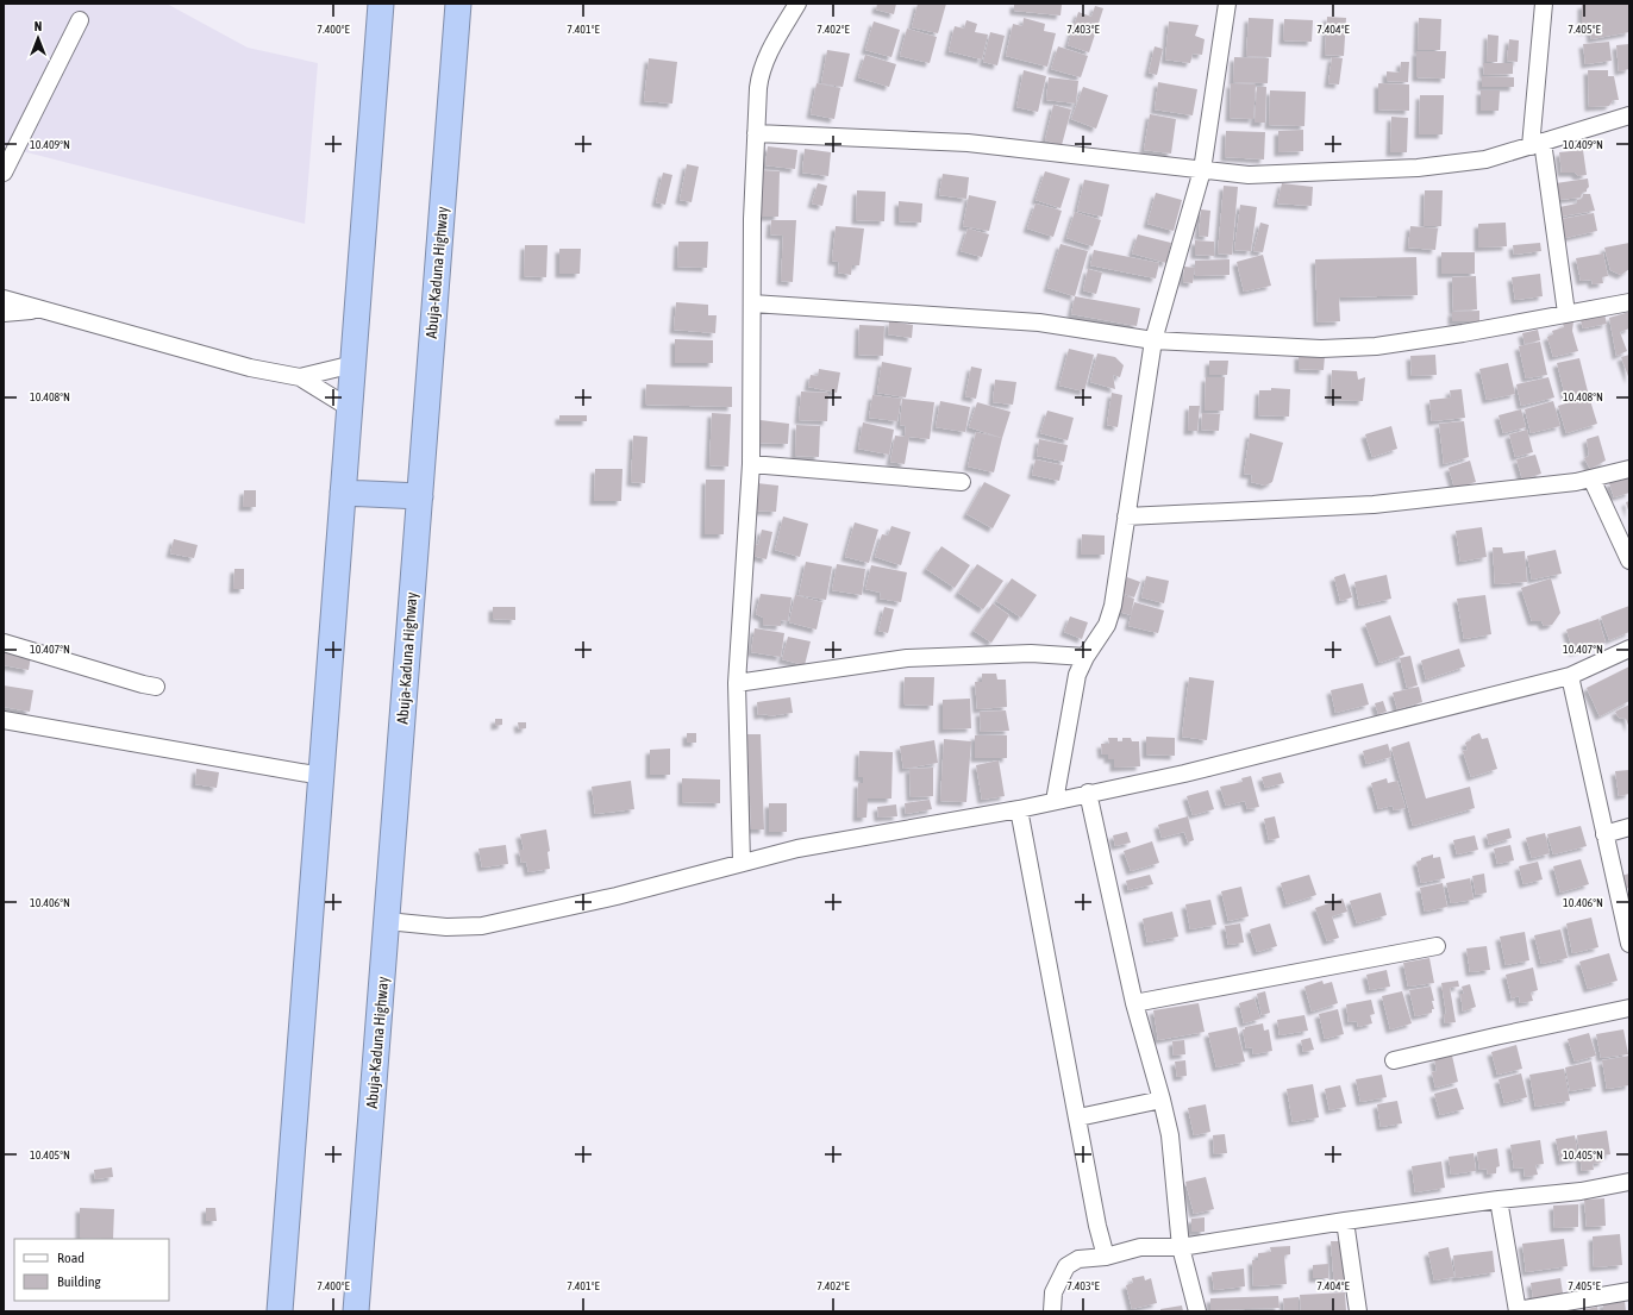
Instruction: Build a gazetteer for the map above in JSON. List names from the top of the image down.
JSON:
{
  "streets": {
    "highway": ["Abuja-Kaduna Highway"]
  },
  "legend": ["Road", "Building"],
  "north": "top",
  "coordinates": [
    "7.400°E",
    "7.401°E",
    "7.402°E",
    "7.403°E",
    "7.404°E",
    "7.405°E",
    "10.409°N",
    "10.408°N",
    "10.407°N",
    "10.406°N",
    "10.405°N"
  ]
}
